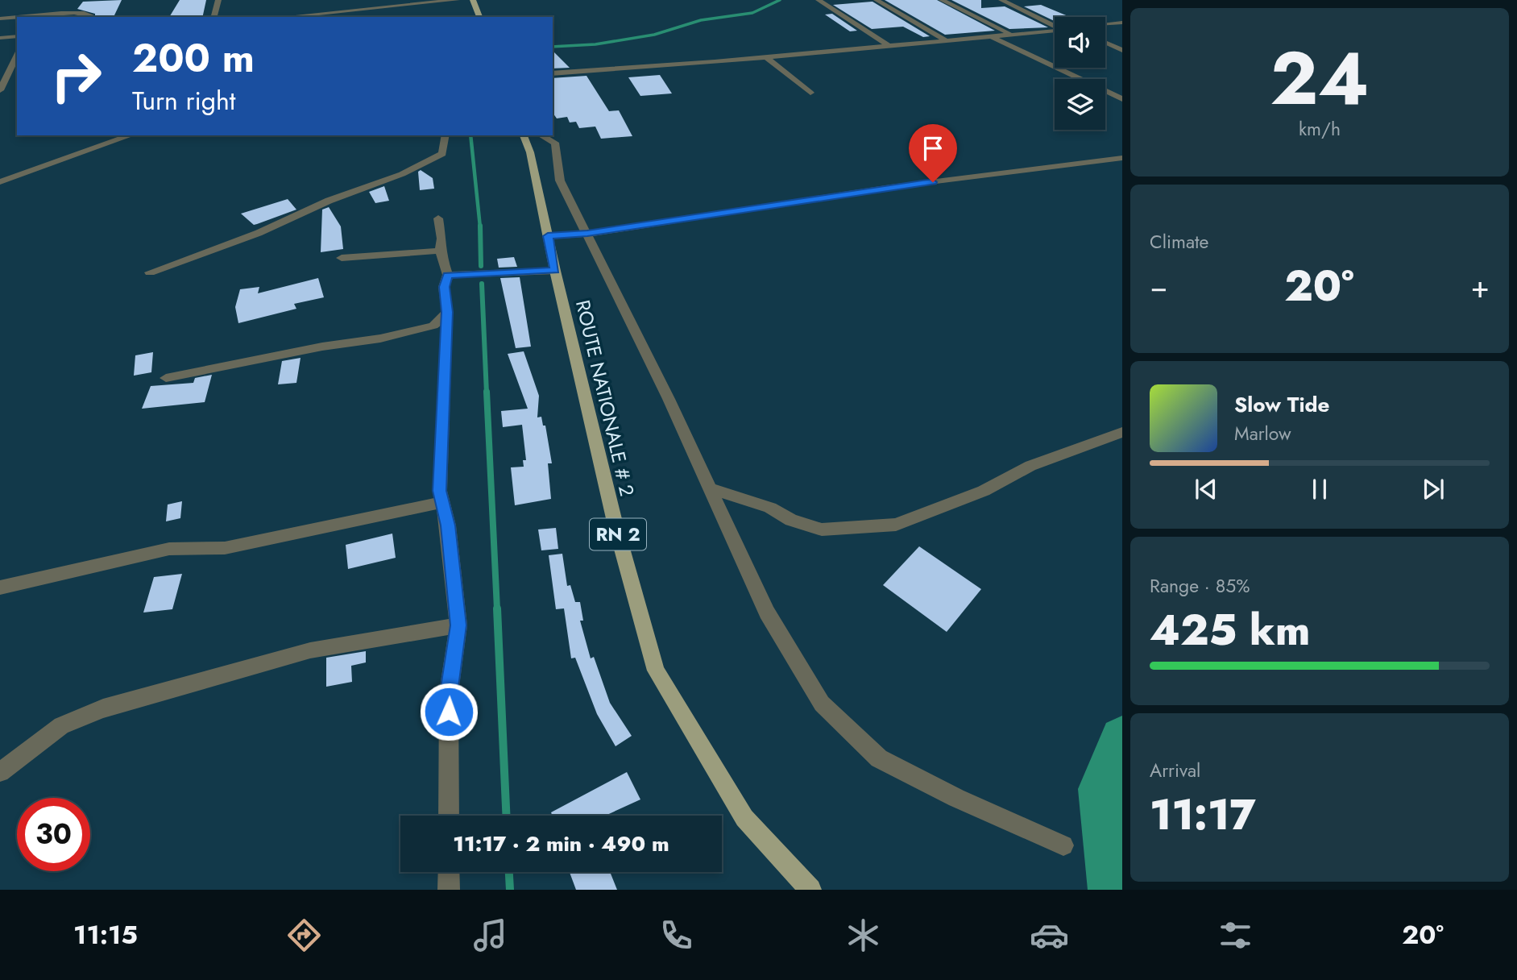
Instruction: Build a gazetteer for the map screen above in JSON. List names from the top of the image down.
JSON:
{
  "streets": {
    "main road": ["ROUTE NATIONALE # 2", "RN 2"]
  },
  "page": {
    "tile": [
      ["24", "km/h"],
      "Climate",
      ["Range · 85%", "425 km"],
      ["Arrival", "11:17"]
    ],
    "turn": ["200 m", "Turn right"],
    "heat": ["−", "20°", "+"],
    "song": ["Slow Tide", "Marlow"],
    "limit": "30",
    "trip": "11:17 · 2 min · 490 m",
    "tabs": ["11:15", "20°"]
  }
}
